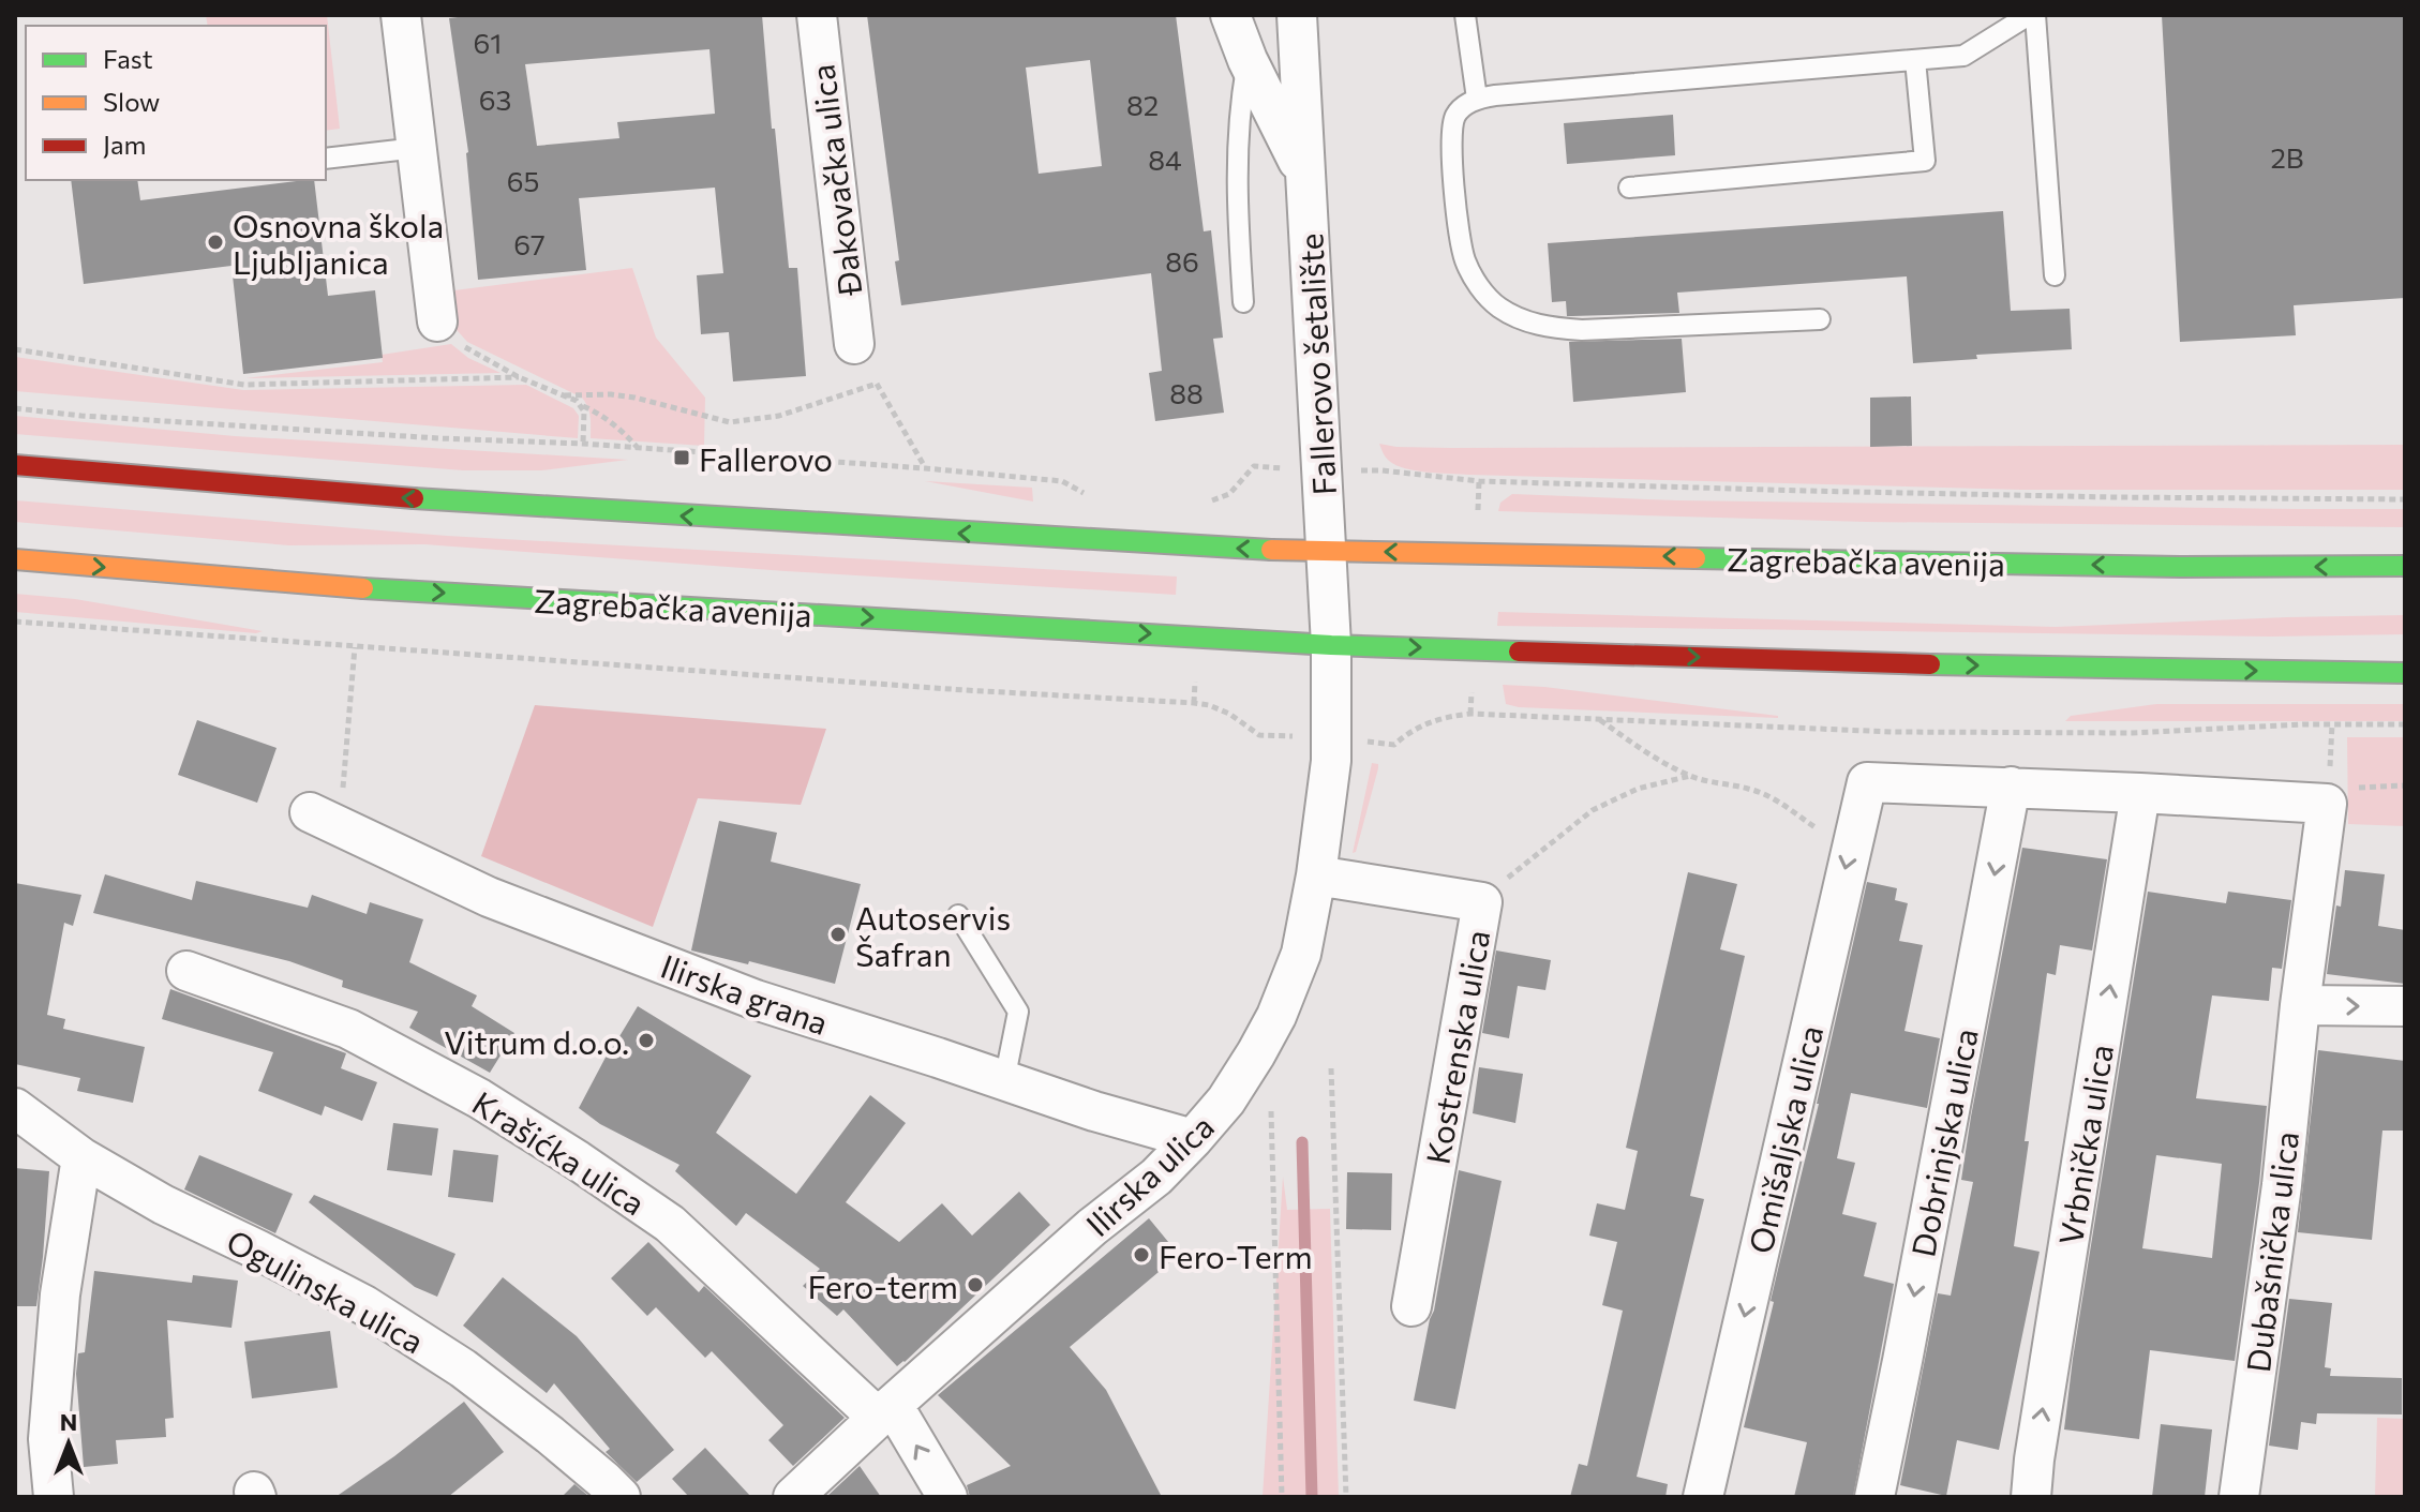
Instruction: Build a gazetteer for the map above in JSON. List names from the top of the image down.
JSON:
{
  "streets": {
    "main road": ["Zagrebačka avenija"],
    "street": [
      "Đakovačka ulica",
      "Fallerovo šetalište",
      "Ilirska grana",
      "Kostrenska ulica",
      "Omišaljska ulica",
      "Dobrinjska ulica",
      "Vrbnička ulica",
      "Krašićka ulica",
      "Ilirska ulica",
      "Dubašnička ulica",
      "Ogulinska ulica"
    ]
  },
  "crossings": [
    ["Fallerovo šetalište", "Zagrebačka avenija"],
    ["Zagrebačka avenija", "Ilirska ulica"],
    ["Ilirska grana", "Ilirska ulica"],
    ["Kostrenska ulica", "Ilirska ulica"],
    ["Omišaljska ulica", "Dobrinjska ulica"],
    ["Vrbnička ulica", "Dubašnička ulica"],
    ["Krašićka ulica", "Ilirska ulica"]
  ],
  "one_way": ["Omišaljska ulica", "Dobrinjska ulica", "Vrbnička ulica"],
  "places": {
    "other": [
      "Osnovna škola Ljubljanica",
      "Autoservis Šafran",
      "Vitrum d.o.o.",
      "Fero-Term",
      "Fero-term"
    ],
    "transit": ["Fallerovo"]
  },
  "house_numbers": [
    "61",
    "63",
    "82",
    "2B",
    "84",
    "65",
    "67",
    "86",
    "88"
  ],
  "legend": ["Fast", "Slow", "Jam"],
  "north": "top"
}
